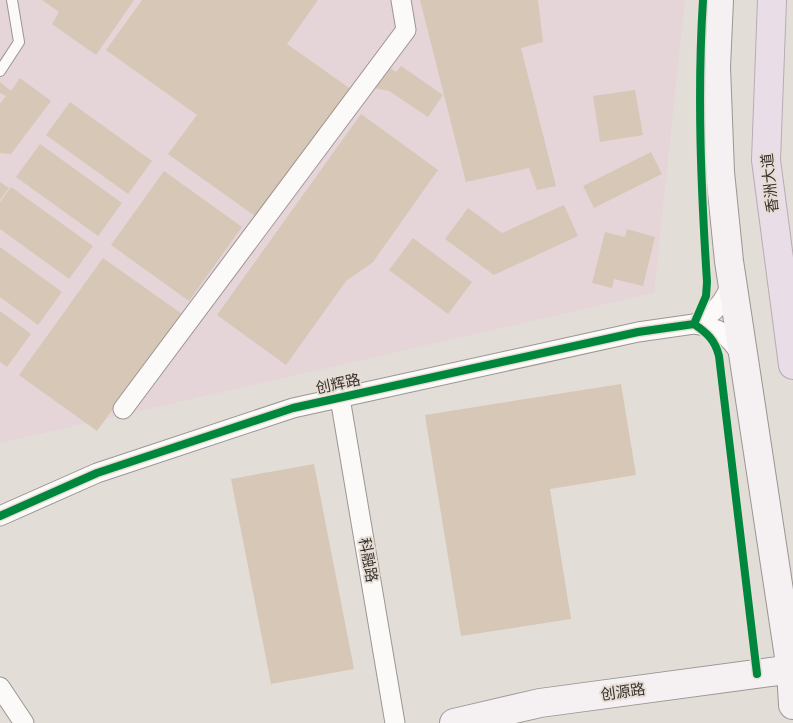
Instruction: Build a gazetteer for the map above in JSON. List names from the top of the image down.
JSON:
{
  "streets": {
    "highway": ["香洲大道"],
    "street": ["创辉路", "科融路", "创源路"]
  },
  "crossings": [
    ["创辉路", "科融路"]
  ]
}
